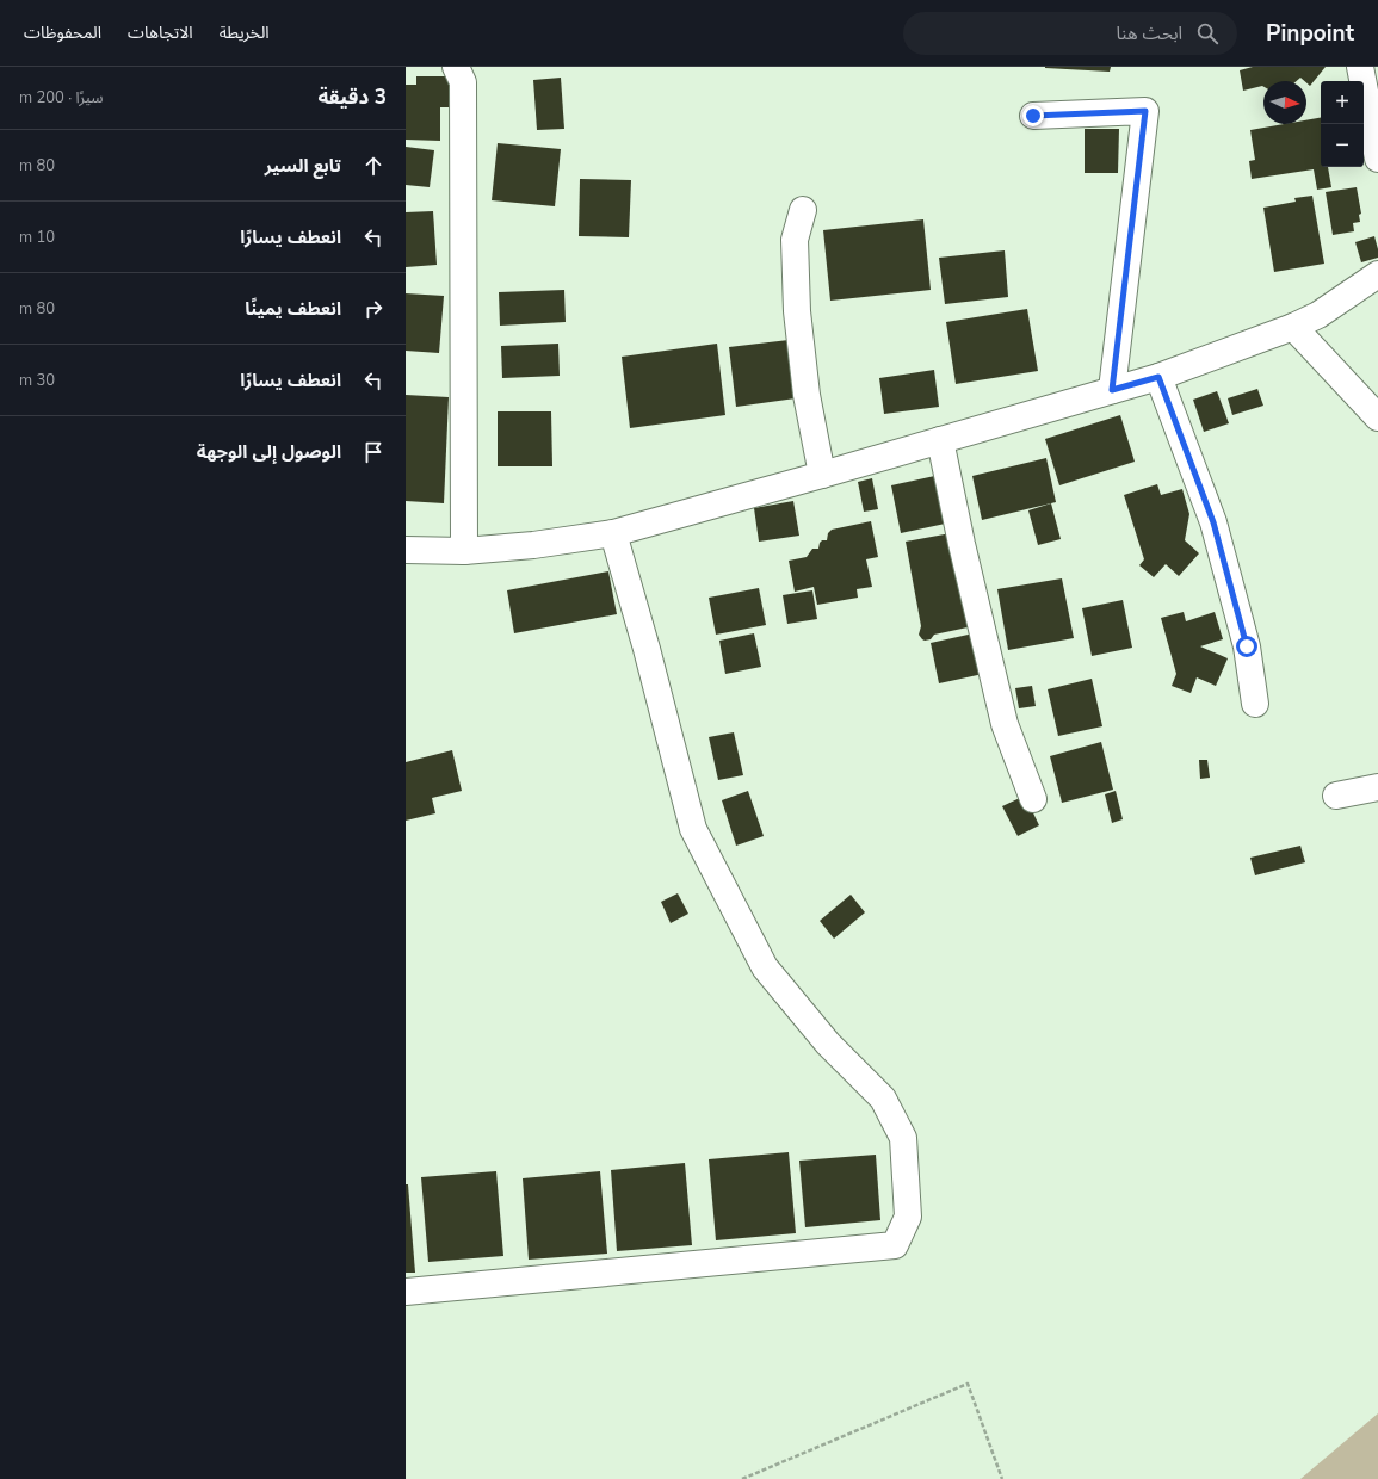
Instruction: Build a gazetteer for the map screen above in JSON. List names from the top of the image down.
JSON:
{
  "north": "right",
  "page": {
    "header": "Pinpoint",
    "search": "ابحث هنا",
    "nav": ["الخريطة", "الاتجاهات", "المحفوظات"],
    "heading": ["3 دقيقة", "سيرًا · 200 m"],
    "map_buttons": ["+", "−"],
    "list": [
      ["تابع السير", "80 m"],
      ["انعطف يسارًا", "10 m"],
      ["انعطف يمينًا", "80 m"],
      ["انعطف يسارًا", "30 m"],
      "الوصول إلى الوجهة"
    ]
  }
}
